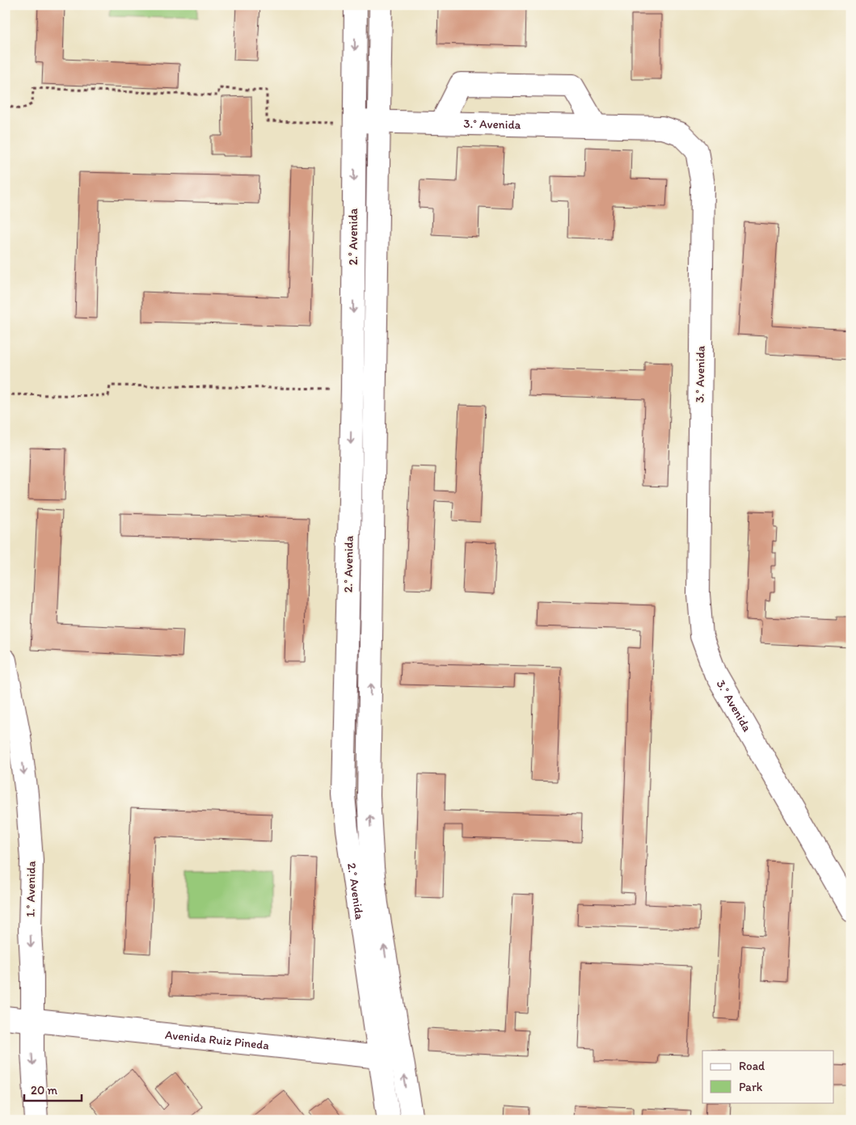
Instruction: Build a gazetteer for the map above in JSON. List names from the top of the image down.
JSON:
{
  "streets": {
    "street": [
      "3.° Avenida",
      "2.° Avenida",
      "1.° Avenida",
      "Avenida Ruiz Pineda"
    ]
  },
  "crossings": [
    ["3.° Avenida", "2.° Avenida"],
    ["2.° Avenida", "Avenida Ruiz Pineda"],
    ["1.° Avenida", "Avenida Ruiz Pineda"]
  ],
  "one_way": ["1.° Avenida"],
  "legend": ["Road", "Park"],
  "scale_bar": "20 m"
}
